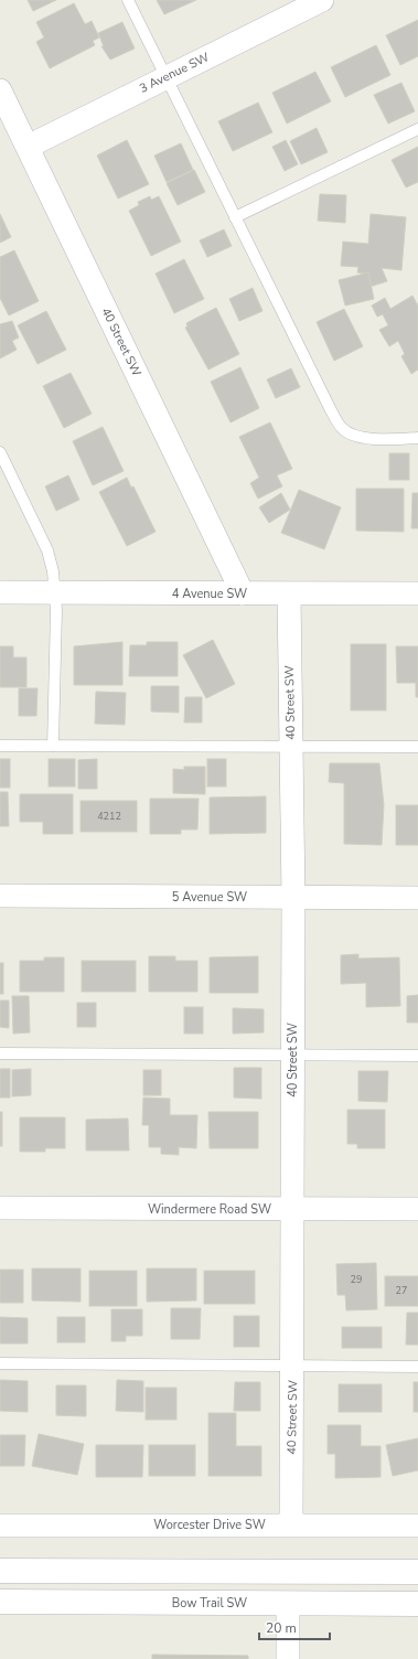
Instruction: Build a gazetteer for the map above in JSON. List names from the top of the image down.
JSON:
{
  "streets": {
    "main road": ["Bow Trail SW"],
    "street": [
      "3 Avenue SW",
      "40 Street SW",
      "4 Avenue SW",
      "5 Avenue SW",
      "Windermere Road SW",
      "Worcester Drive SW"
    ]
  },
  "crossings": [
    ["3 Avenue SW", "40 Street SW"],
    ["40 Street SW", "4 Avenue SW"],
    ["40 Street SW", "5 Avenue SW"],
    ["40 Street SW", "Windermere Road SW"],
    ["40 Street SW", "Worcester Drive SW"]
  ],
  "house_numbers": ["4212", "29", "27"],
  "scale_bar": "20 m"
}
